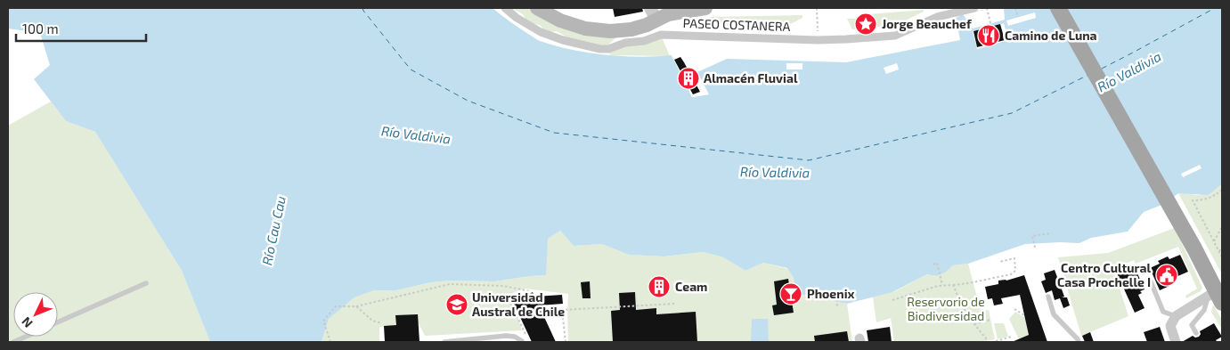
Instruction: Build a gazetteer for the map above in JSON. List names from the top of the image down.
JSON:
{
  "streets": {
    "street": ["PASEO COSTANERA"]
  },
  "water": ["Río Valdivia", "Río Cau Cau"],
  "parks": ["Reservorio de Biodiversidad"],
  "places": {
    "place": ["Jorge Beauchef"],
    "restaurant": ["Camino de Luna"],
    "building": ["Almacén Fluvial", "Ceam"],
    "public building": ["Centro Cultural Casa Prochelle I"],
    "bar": ["Phoenix"],
    "school or university": ["Universidad Austral de Chile"]
  },
  "scale_bar": "100 m",
  "north": "bottom left"
}
